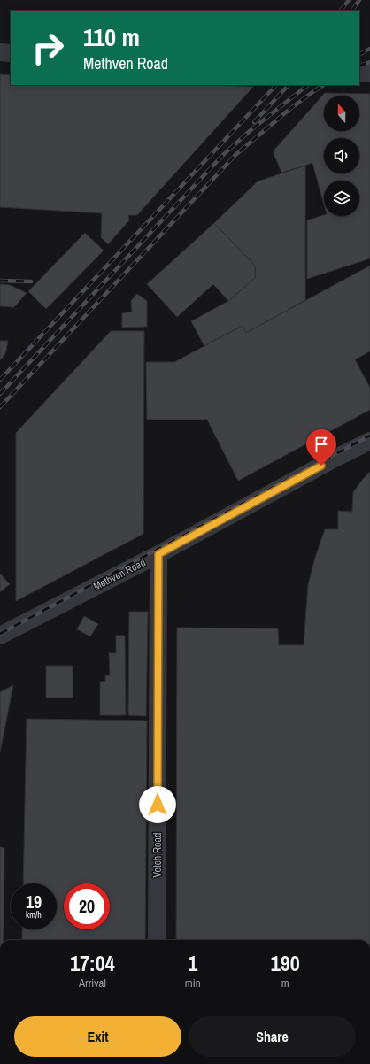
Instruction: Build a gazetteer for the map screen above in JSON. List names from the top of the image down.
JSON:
{
  "streets": {
    "street": ["Methven Road", "Vetch Road"]
  },
  "crossings": [
    ["Methven Road", "Vetch Road"]
  ],
  "north": "top",
  "page": {
    "turn": ["110 m", "Methven Road"],
    "speed": "19 km/h",
    "limit": "20",
    "eta": [
      "17:04",
      "Arrival",
      "1",
      "min",
      "190",
      "m"
    ],
    "buttons": ["Exit", "Share"]
  }
}
